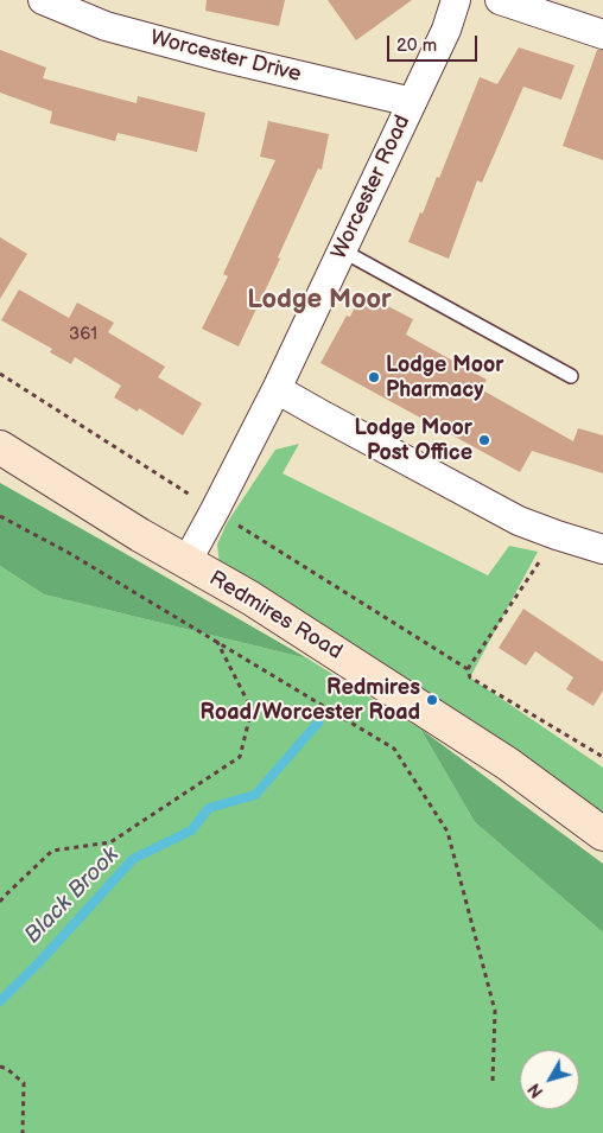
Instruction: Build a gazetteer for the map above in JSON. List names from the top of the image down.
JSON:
{
  "streets": {
    "street": ["Worcester Drive", "Worcester Road", "Redmires Road"]
  },
  "crossings": [
    ["Worcester Drive", "Worcester Road"],
    ["Worcester Road", "Redmires Road"]
  ],
  "districts": ["Lodge Moor"],
  "water": ["Black Brook"],
  "places": ["Lodge Moor Pharmacy", "Lodge Moor Post Office", "Redmires Road/Worcester Road"],
  "house_numbers": ["361"],
  "scale_bar": "20 m",
  "north": "bottom left"
}
